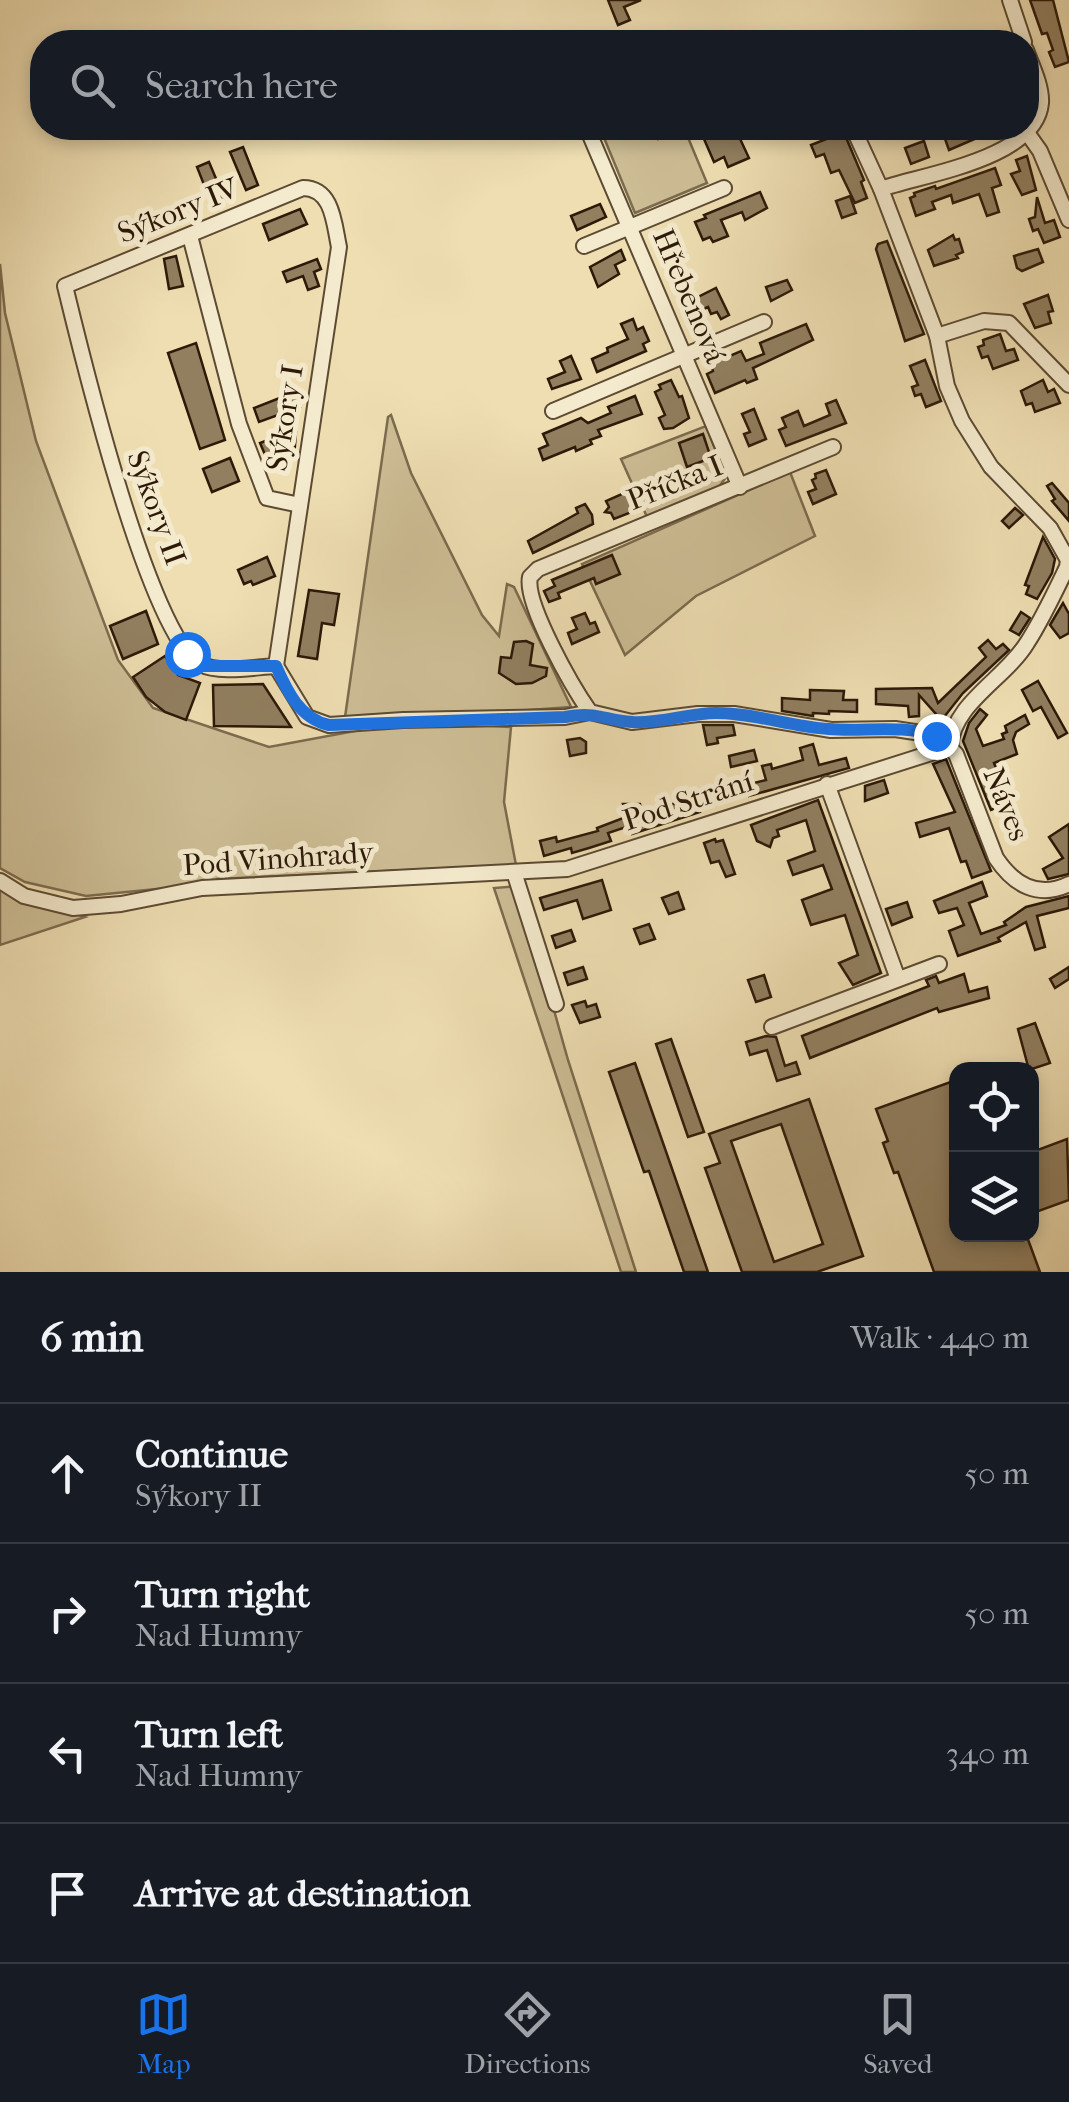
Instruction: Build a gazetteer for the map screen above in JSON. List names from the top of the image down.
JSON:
{
  "streets": {
    "street": [
      "Sýkory IV",
      "Hřebenová",
      "Sýkory I",
      "Příčka I",
      "Sýkory II",
      "Pod Strání",
      "Náves",
      "Pod Vinohrady"
    ]
  },
  "crossings": [
    ["Sýkory IV", "Sýkory I"],
    ["Sýkory IV", "Sýkory II"],
    ["Hřebenová", "Příčka I"],
    ["Sýkory I", "Sýkory II"],
    ["Pod Strání", "Náves"],
    ["Pod Strání", "Pod Vinohrady"]
  ],
  "page": {
    "search": "Search here",
    "heading": ["6 min", "Walk · 440 m"],
    "list": [
      ["Continue", "Sýkory II", "50 m"],
      ["Turn right", "Nad Humny", "50 m"],
      ["Turn left", "Nad Humny", "340 m"],
      "Arrive at destination"
    ],
    "nav": ["Map", "Directions", "Saved"]
  }
}
